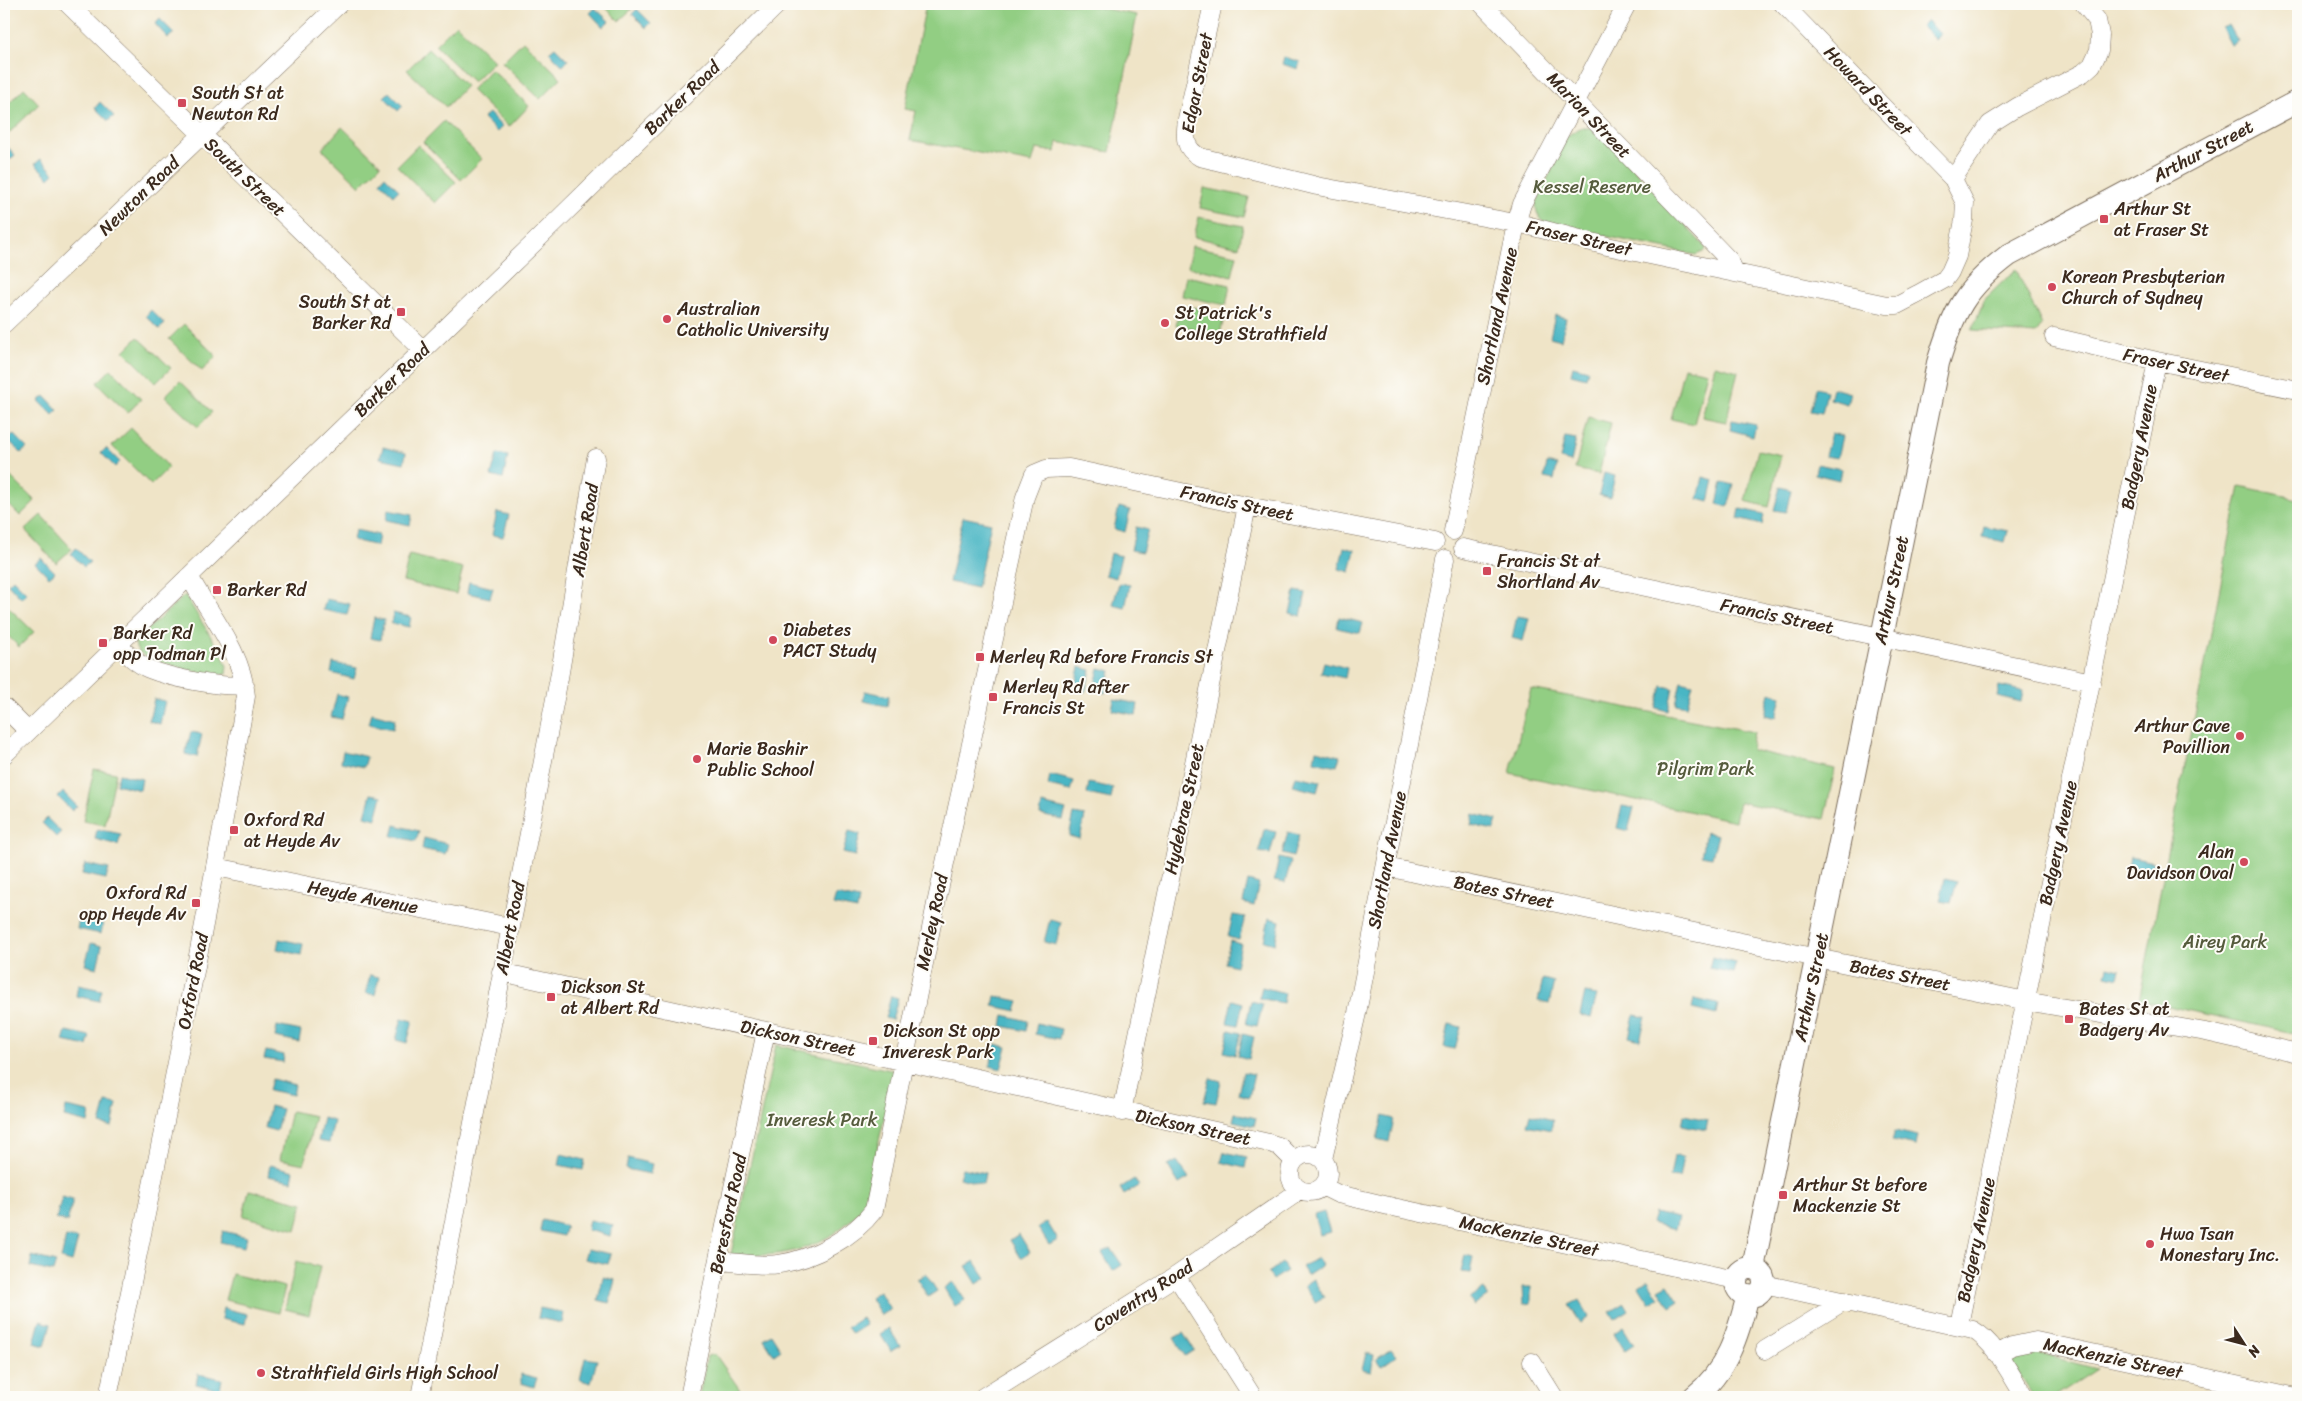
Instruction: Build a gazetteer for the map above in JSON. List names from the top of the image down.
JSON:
{
  "streets": {
    "main road": ["Arthur Street"],
    "street": [
      "Edgar Street",
      "Howard Street",
      "Barker Road",
      "Marion Street",
      "South Street",
      "Newton Road",
      "Fraser Street",
      "Shortland Avenue",
      "Badgery Avenue",
      "Francis Street",
      "Albert Road",
      "Hydebrae Street",
      "Bates Street",
      "Heyde Avenue",
      "Merley Road",
      "Oxford Road",
      "Dickson Street",
      "Beresford Road",
      "MacKenzie Street",
      "Coventry Road"
    ]
  },
  "crossings": [
    ["Edgar Street", "Fraser Street"],
    ["Howard Street", "Fraser Street"],
    ["Barker Road", "South Street"],
    ["Barker Road", "Oxford Road"],
    ["Marion Street", "Fraser Street"],
    ["Marion Street", "Shortland Avenue"],
    ["Arthur Street", "Francis Street"],
    ["Arthur Street", "Bates Street"],
    ["Arthur Street", "MacKenzie Street"],
    ["South Street", "Newton Road"],
    ["Fraser Street", "Shortland Avenue"],
    ["Fraser Street", "Badgery Avenue"],
    ["Shortland Avenue", "Francis Street"],
    ["Shortland Avenue", "Bates Street"],
    ["Shortland Avenue", "Dickson Street"],
    ["Shortland Avenue", "MacKenzie Street"],
    ["Shortland Avenue", "Coventry Road"],
    ["Badgery Avenue", "Francis Street"],
    ["Badgery Avenue", "Bates Street"],
    ["Badgery Avenue", "MacKenzie Street"],
    ["Francis Street", "Hydebrae Street"],
    ["Francis Street", "Merley Road"],
    ["Albert Road", "Heyde Avenue"],
    ["Albert Road", "Dickson Street"],
    ["Hydebrae Street", "Dickson Street"],
    ["Heyde Avenue", "Oxford Road"],
    ["Merley Road", "Dickson Street"],
    ["Merley Road", "Beresford Road"],
    ["Dickson Street", "Beresford Road"],
    ["Dickson Street", "MacKenzie Street"],
    ["Dickson Street", "Coventry Road"],
    ["MacKenzie Street", "Coventry Road"]
  ],
  "parks": [
    "Kessel Reserve",
    "Pilgrim Park",
    "Airey Park",
    "Inveresk Park"
  ],
  "places": {
    "transit": [
      "South St at Newton Rd",
      "Arthur St at Fraser St",
      "South St at Barker Rd",
      "Francis St at Shortland Av",
      "Barker Rd",
      "Barker Rd opp Todman Pl",
      "Merley Rd before Francis St",
      "Merley Rd after Francis St",
      "Oxford Rd at Heyde Av",
      "Oxford Rd opp Heyde Av",
      "Dickson St at Albert Rd",
      "Bates St at Badgery Av",
      "Dickson St opp Inveresk Park",
      "Arthur St before Mackenzie St"
    ],
    "other": [
      "Korean Presbyterian Church of Sydney",
      "Australian Catholic University",
      "St Patrick's College Strathfield",
      "Diabetes PACT Study",
      "Arthur Cave Pavillion",
      "Marie Bashir Public School",
      "Alan Davidson Oval",
      "Hwa Tsan Monestary Inc.",
      "Strathfield Girls High School"
    ]
  },
  "north": "bottom right"
}
